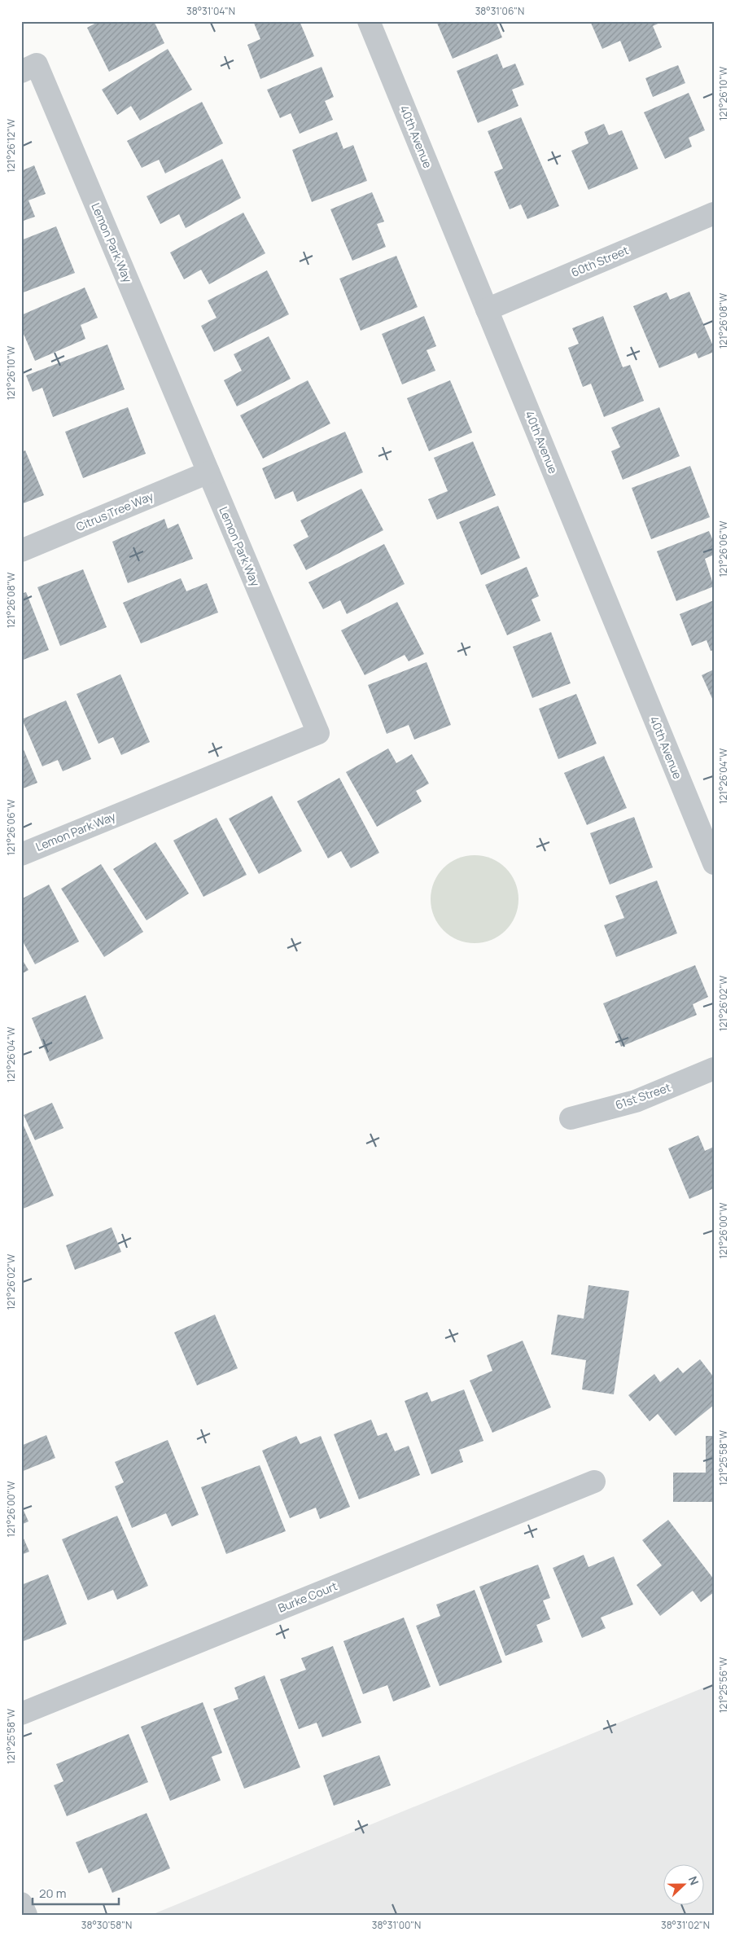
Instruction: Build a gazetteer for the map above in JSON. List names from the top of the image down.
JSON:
{
  "streets": {
    "street": [
      "40th Avenue",
      "Lemon Park Way",
      "60th Street",
      "Citrus Tree Way",
      "61st Street",
      "Burke Court"
    ]
  },
  "crossings": [
    ["40th Avenue", "60th Street"],
    ["Lemon Park Way", "Citrus Tree Way"]
  ],
  "scale_bar": "20 m",
  "north": "right",
  "coordinates": [
    "38°31'04\"N",
    "38°31'06\"N",
    "121°26'10\"W",
    "121°26'12\"W",
    "121°26'08\"W",
    "121°26'06\"W",
    "121°26'04\"W",
    "121°26'02\"W",
    "121°26'00\"W",
    "121°25'58\"W",
    "121°25'56\"W",
    "38°30'58\"N",
    "38°31'00\"N",
    "38°31'02\"N"
  ]
}
